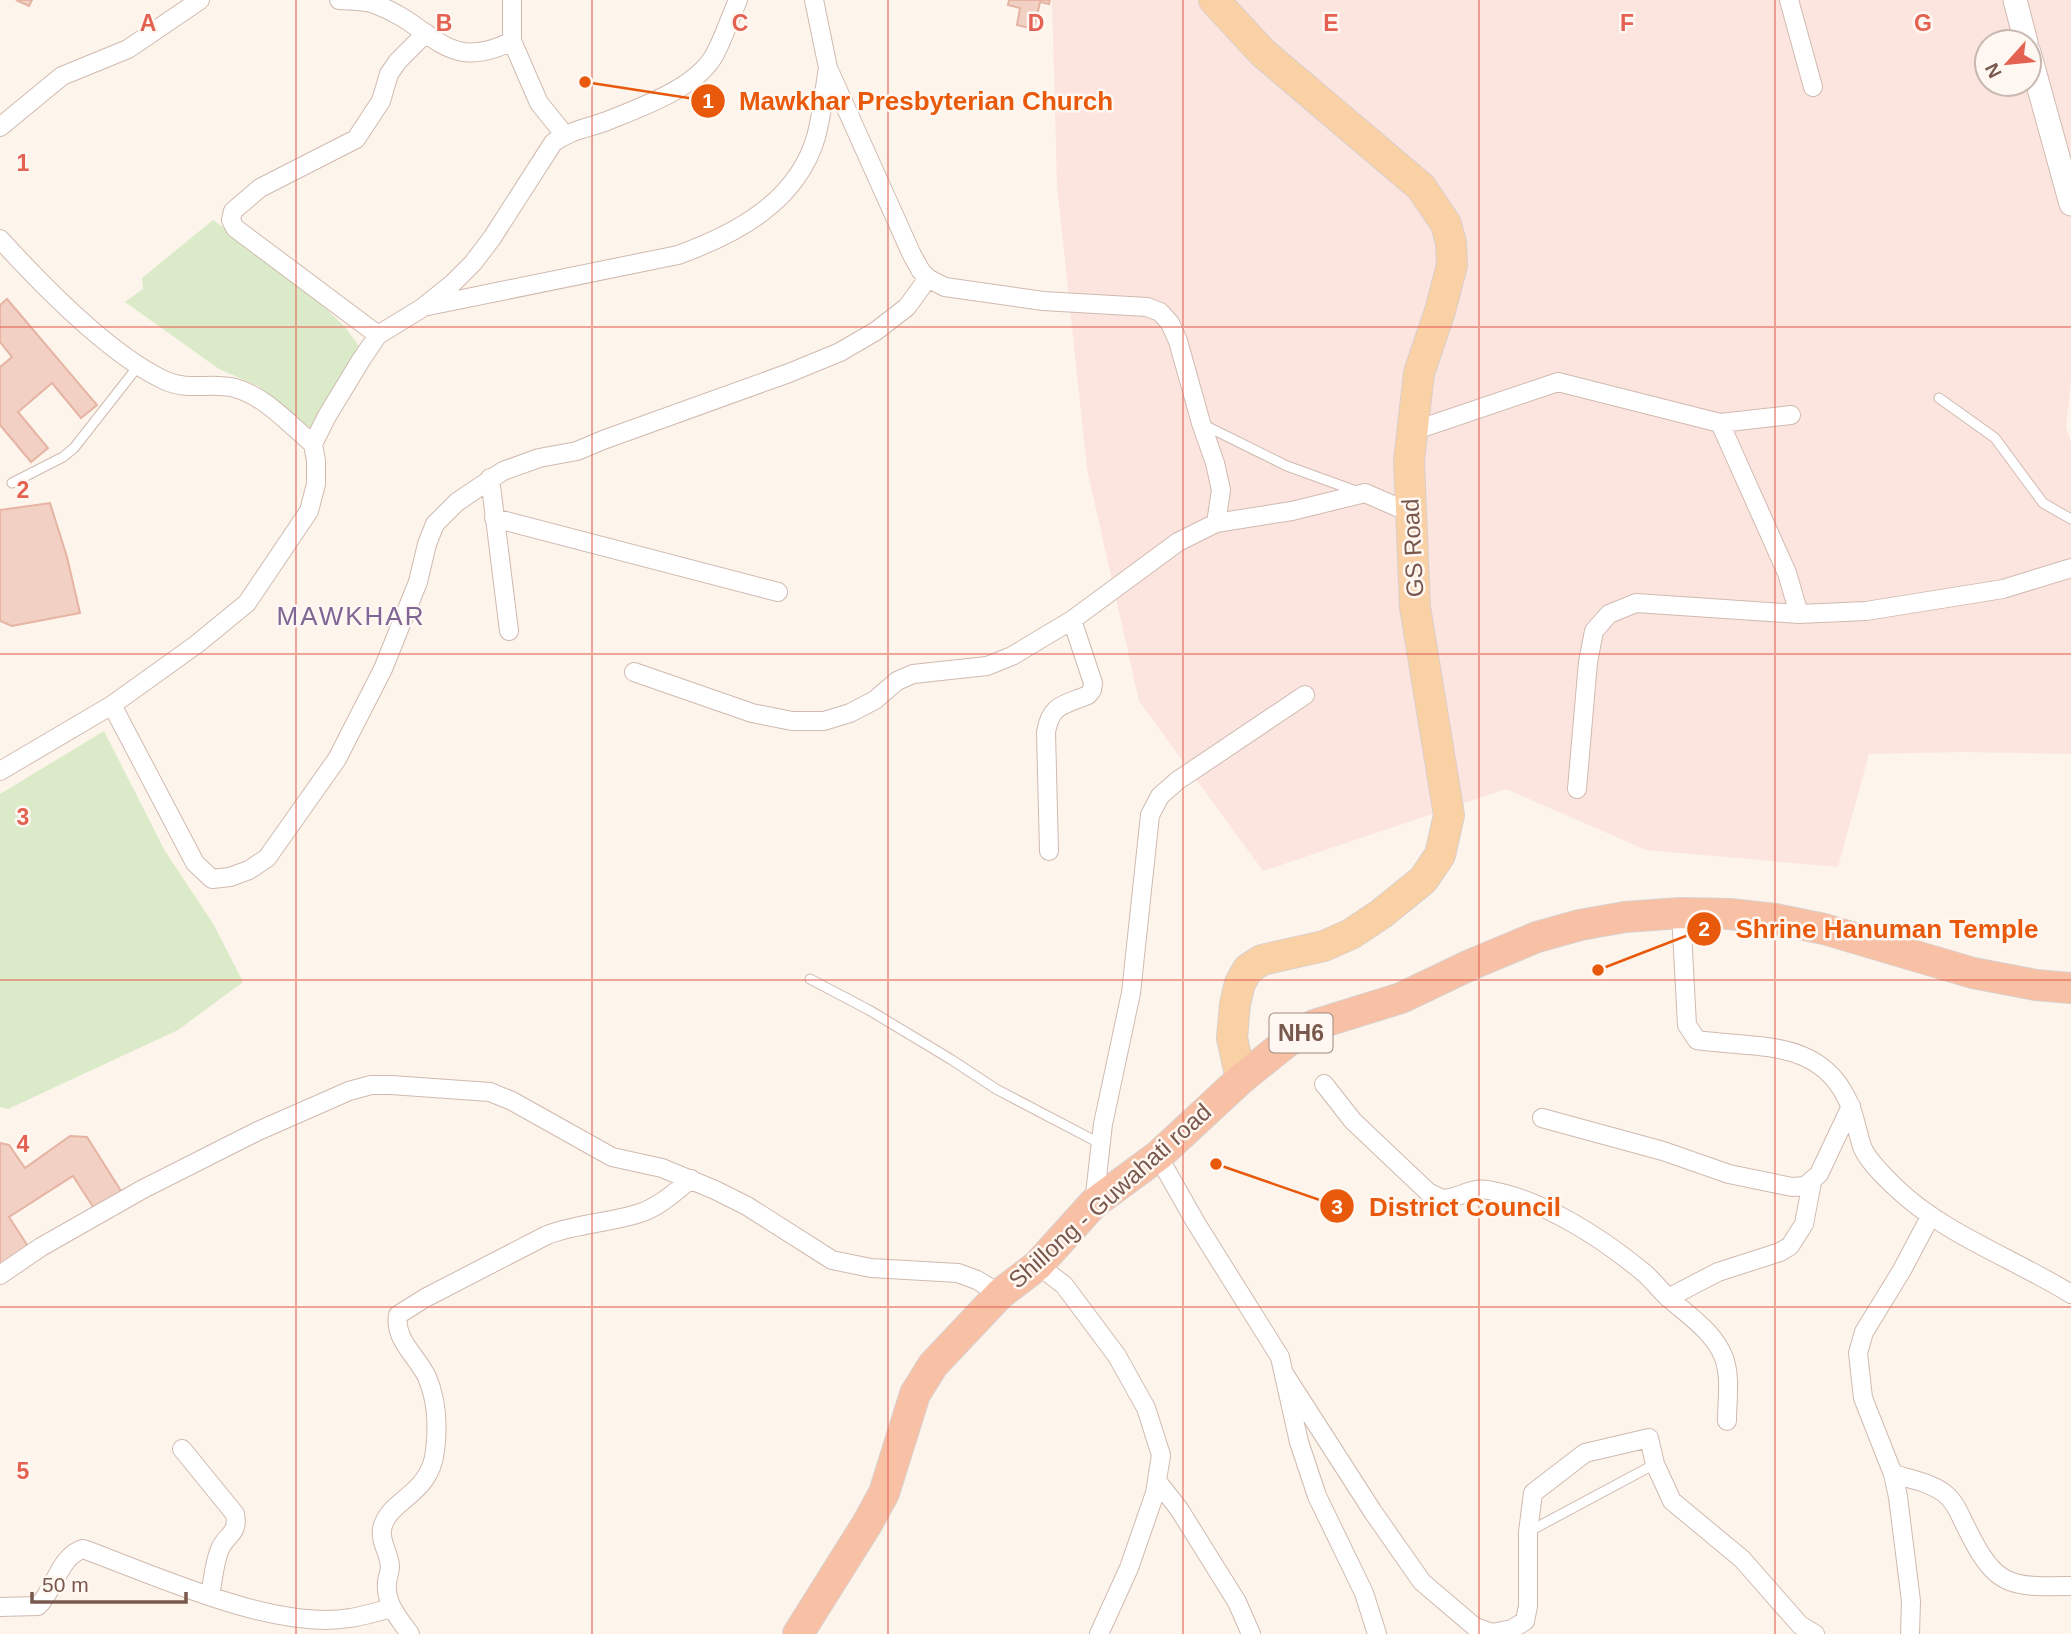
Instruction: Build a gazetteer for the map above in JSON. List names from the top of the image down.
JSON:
{
  "streets": {
    "highway": ["NH6", "Shillong - Guwahati road"],
    "main road": ["GS Road"]
  },
  "crossings": [
    ["GS Road", "Shillong - Guwahati road"]
  ],
  "districts": ["MAWKHAR"],
  "places": ["Mawkhar Presbyterian Church", "Shrine Hanuman Temple", "District Council"],
  "scale_bar": "50 m",
  "north": "bottom left",
  "grid": {
    "columns": [
      "A",
      "B",
      "C",
      "D",
      "E",
      "F",
      "G"
    ],
    "rows": [
      "1",
      "2",
      "3",
      "4",
      "5"
    ]
  }
}
